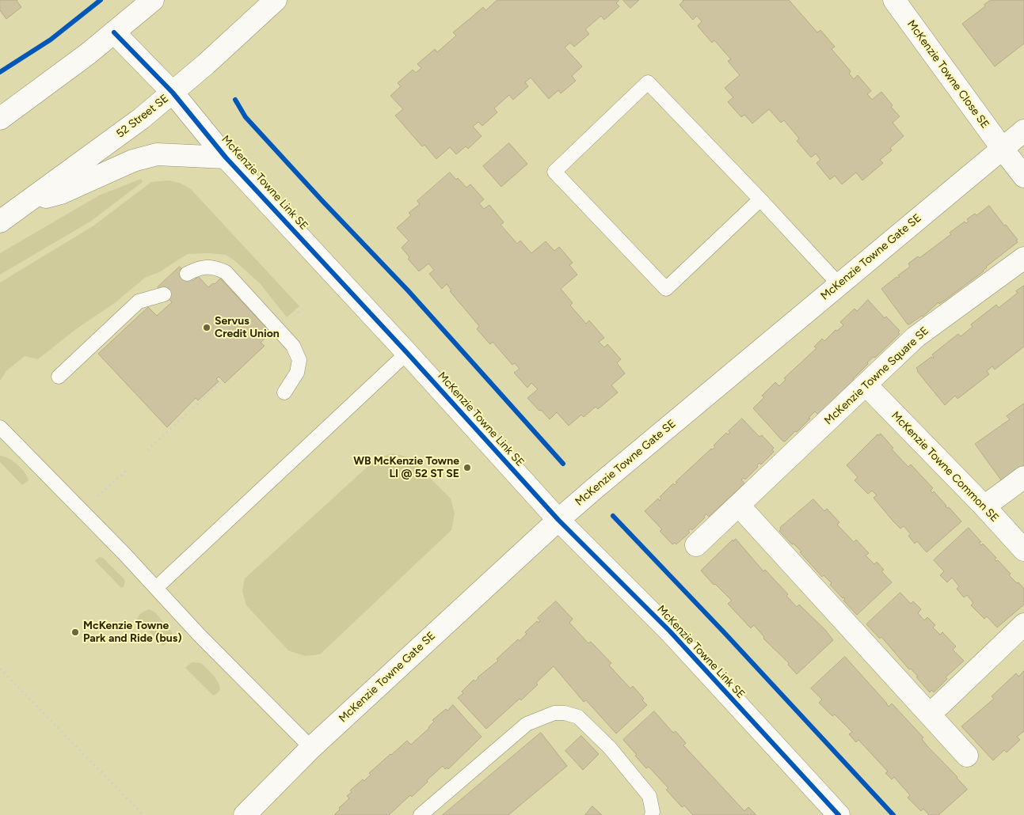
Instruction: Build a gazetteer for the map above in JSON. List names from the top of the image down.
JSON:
{
  "streets": {
    "street": [
      "McKenzie Towne Close SE",
      "52 Street SE",
      "McKenzie Towne Link SE",
      "McKenzie Towne Gate SE",
      "McKenzie Towne Square SE",
      "McKenzie Towne Common SE"
    ]
  },
  "crossings": [
    ["McKenzie Towne Close SE", "McKenzie Towne Gate SE"],
    ["52 Street SE", "McKenzie Towne Link SE"],
    ["McKenzie Towne Link SE", "McKenzie Towne Gate SE"],
    ["McKenzie Towne Square SE", "McKenzie Towne Common SE"]
  ],
  "places": ["Servus Credit Union", "WB McKenzie Towne LI @ 52 ST SE", "McKenzie Towne Park and Ride (bus)"]
}
